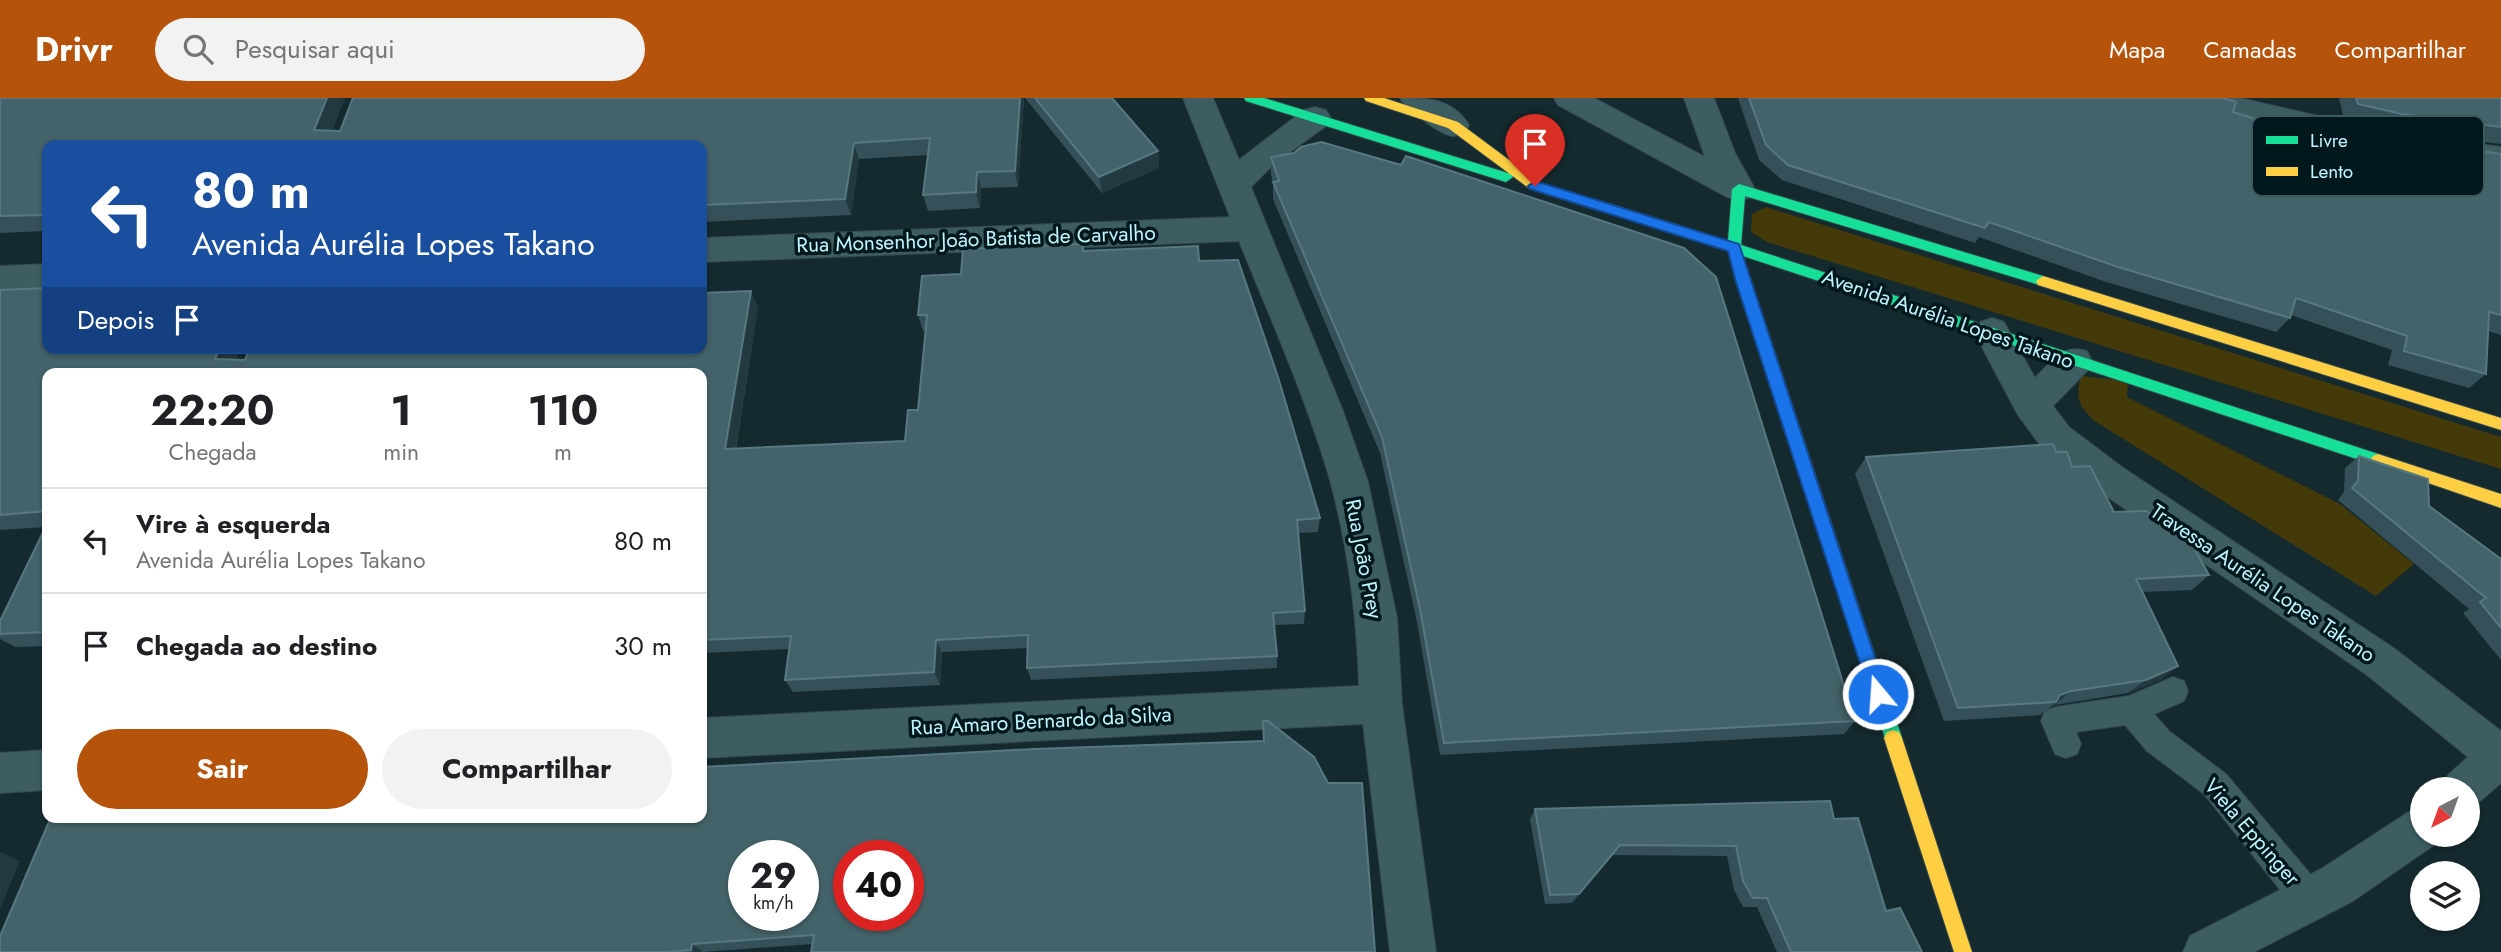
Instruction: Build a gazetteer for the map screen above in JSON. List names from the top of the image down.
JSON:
{
  "streets": {
    "street": [
      "Rua Monsenhor João Batista de Carvalho",
      "Avenida Aurélia Lopes Takano",
      "Rua João Prey",
      "Travessa Aurélia Lopes Takano",
      "Rua Amaro Bernardo da Silva"
    ],
    "lane": ["Viela Eppinger"]
  },
  "crossings": [
    ["Rua Monsenhor João Batista de Carvalho", "Rua João Prey"],
    ["Avenida Aurélia Lopes Takano", "Travessa Aurélia Lopes Takano"],
    ["Rua João Prey", "Rua Amaro Bernardo da Silva"]
  ],
  "legend": ["Livre", "Lento"],
  "north": "bottom left",
  "page": {
    "header": "Drivr",
    "search": "Pesquisar aqui",
    "nav": ["Mapa", "Camadas", "Compartilhar"],
    "turn": ["80 m", "Avenida Aurélia Lopes Takano"],
    "then": "Depois",
    "eta": [
      "22:20",
      "Chegada",
      "1",
      "min",
      "110",
      "m"
    ],
    "list": [
      {
        "name": "Vire à esquerda",
        "note": "Avenida Aurélia Lopes Takano",
        "value": "80 m"
      },
      {
        "name": "Chegada ao destino",
        "value": "30 m"
      }
    ],
    "buttons": ["Sair", "Compartilhar"],
    "speed": "29 km/h",
    "limit": "40"
  }
}
